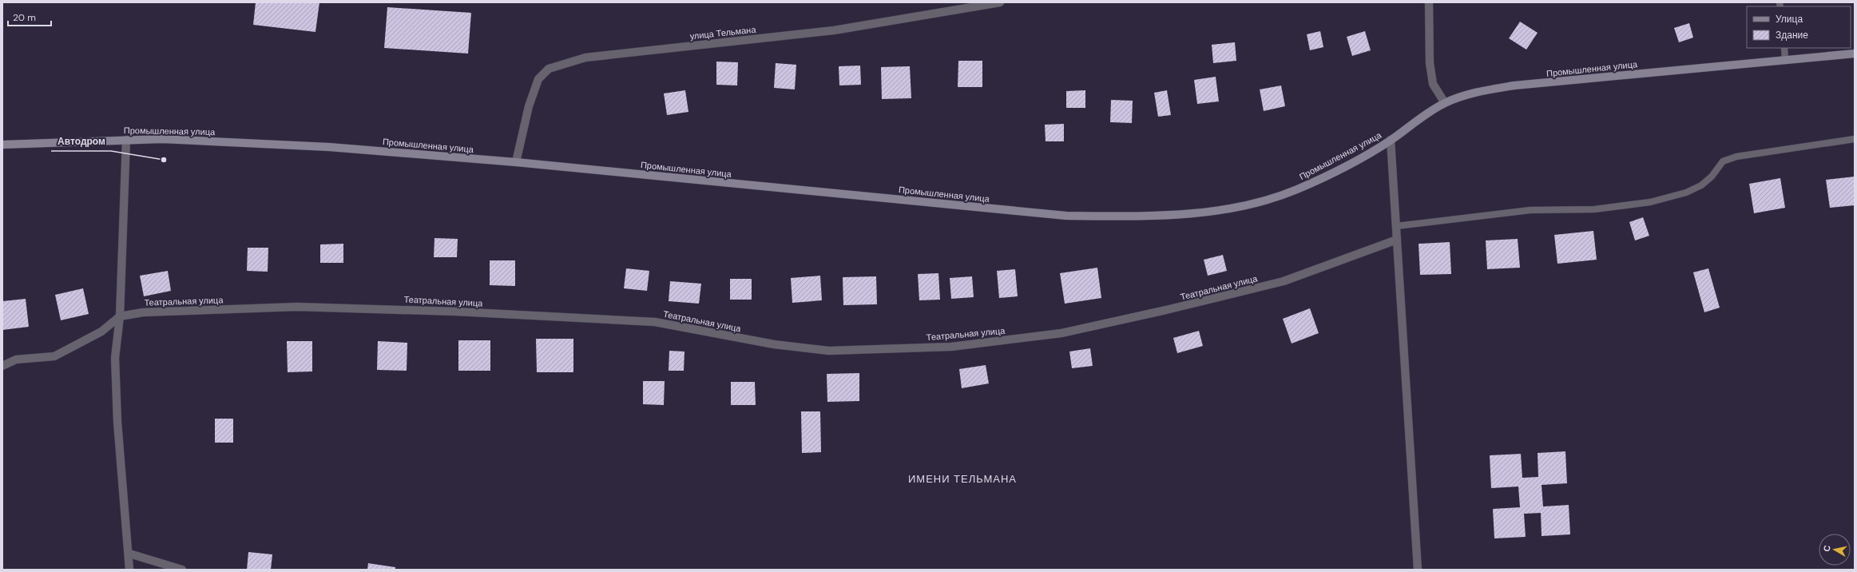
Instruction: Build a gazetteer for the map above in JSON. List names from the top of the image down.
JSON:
{
  "streets": {
    "street": ["улица Тельмана", "Промышленная улица", "Театральная улица"]
  },
  "crossings": [
    ["улица Тельмана", "Промышленная улица"]
  ],
  "districts": ["ИМЕНИ ТЕЛЬМАНА"],
  "places": ["Автодром"],
  "legend": ["Улица", "Здание"],
  "scale_bar": "20 m",
  "north": "left"
}
